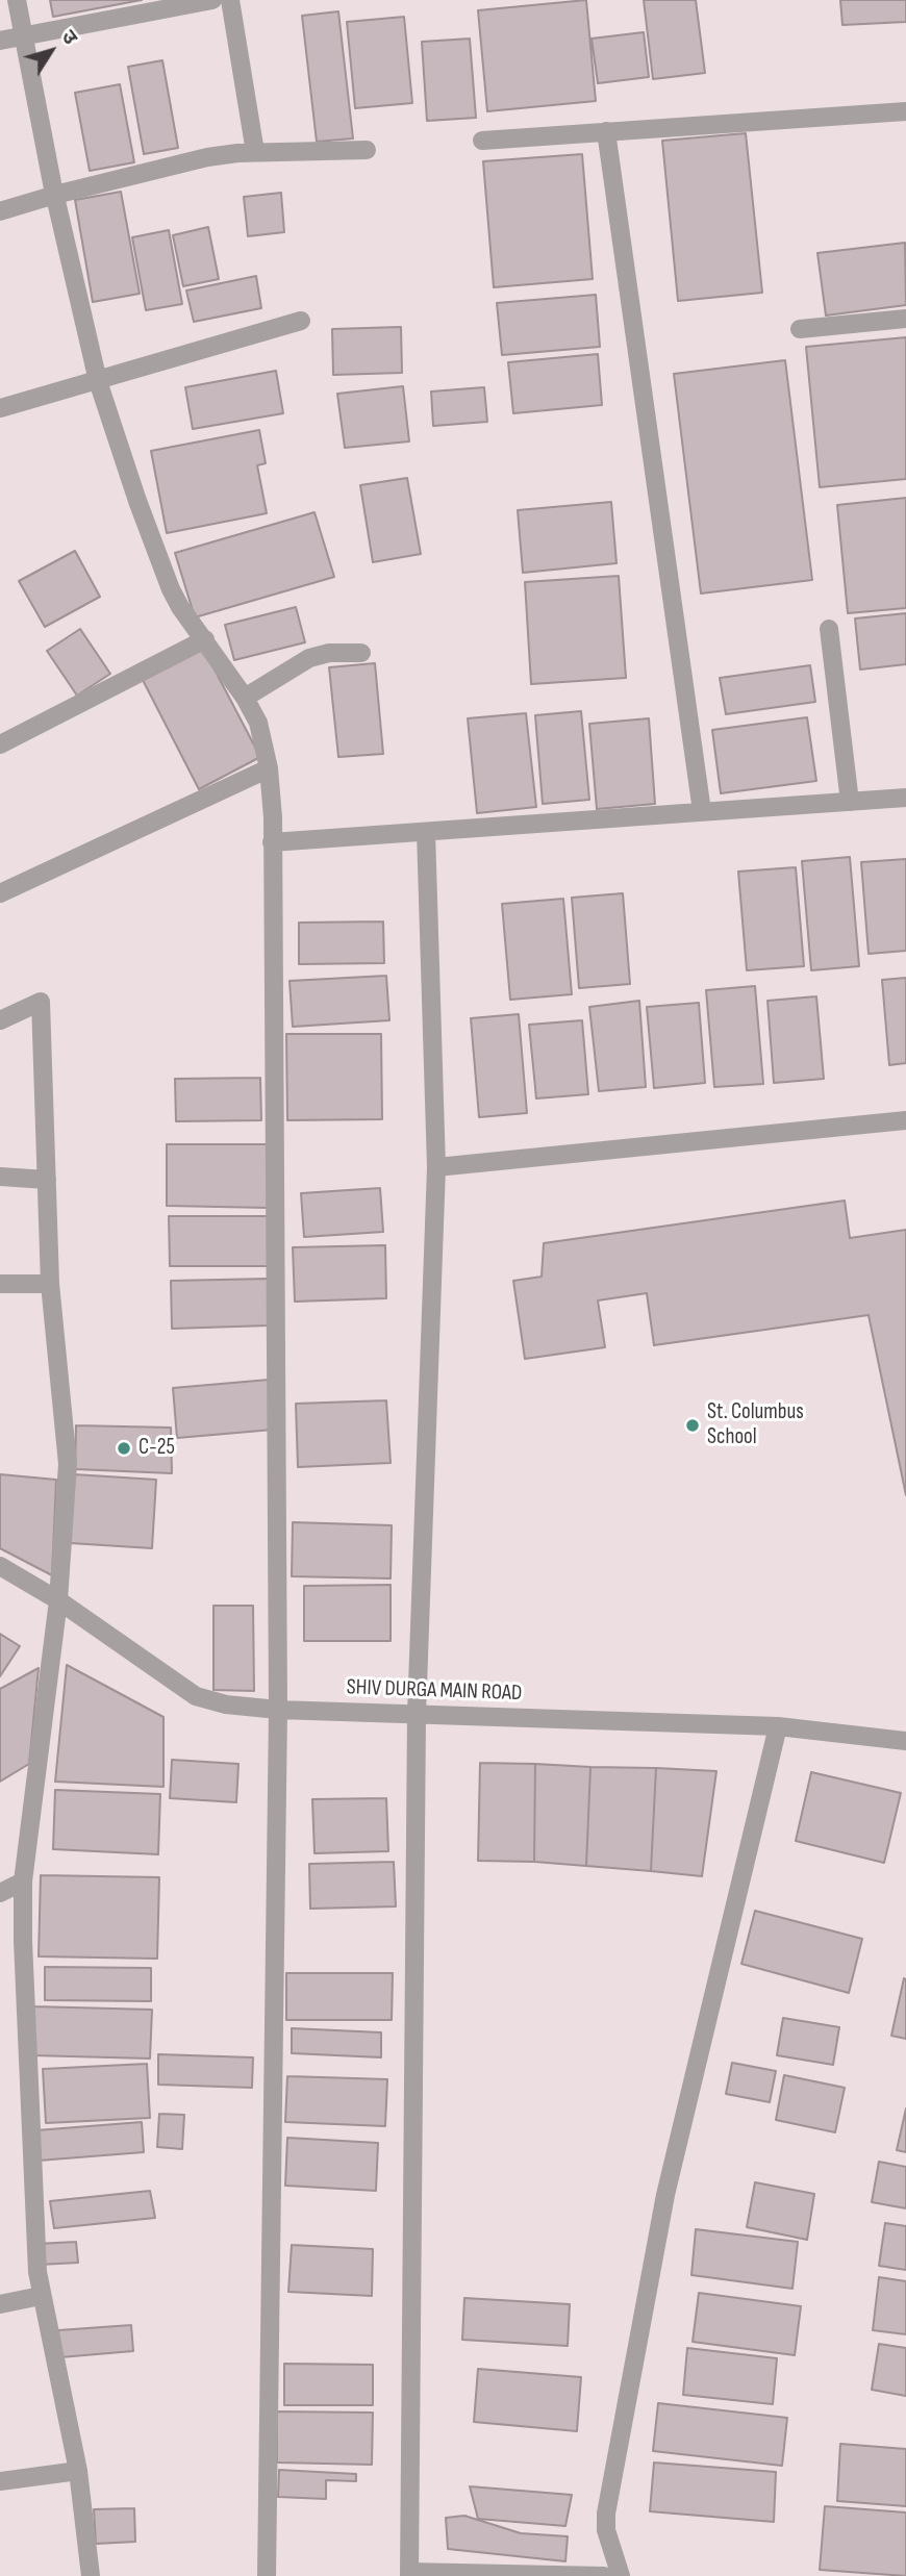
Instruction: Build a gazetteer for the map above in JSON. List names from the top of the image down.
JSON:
{
  "streets": {
    "street": ["SHIV DURGA MAIN ROAD"]
  },
  "places": ["St. Columbus School", "C-25"],
  "north": "top right"
}
